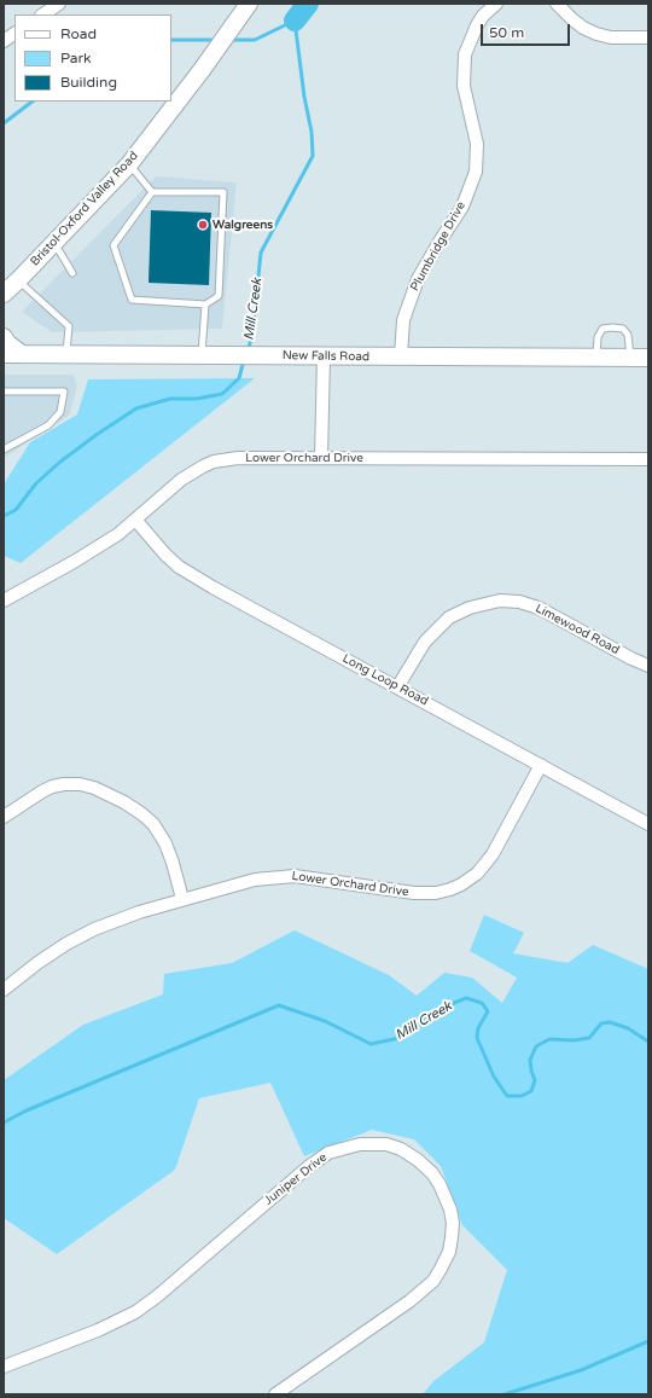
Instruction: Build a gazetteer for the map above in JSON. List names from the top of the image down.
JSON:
{
  "streets": {
    "main road": ["Bristol-Oxford Valley Road", "New Falls Road"],
    "street": [
      "Plumbridge Drive",
      "Lower Orchard Drive",
      "Limewood Road",
      "Long Loop Road",
      "Juniper Drive"
    ]
  },
  "crossings": [
    ["Plumbridge Drive", "New Falls Road"],
    ["Lower Orchard Drive", "Long Loop Road"],
    ["Limewood Road", "Long Loop Road"]
  ],
  "water": ["Mill Creek"],
  "places": ["Walgreens"],
  "legend": ["Road", "Park", "Building"],
  "scale_bar": "50 m"
}
